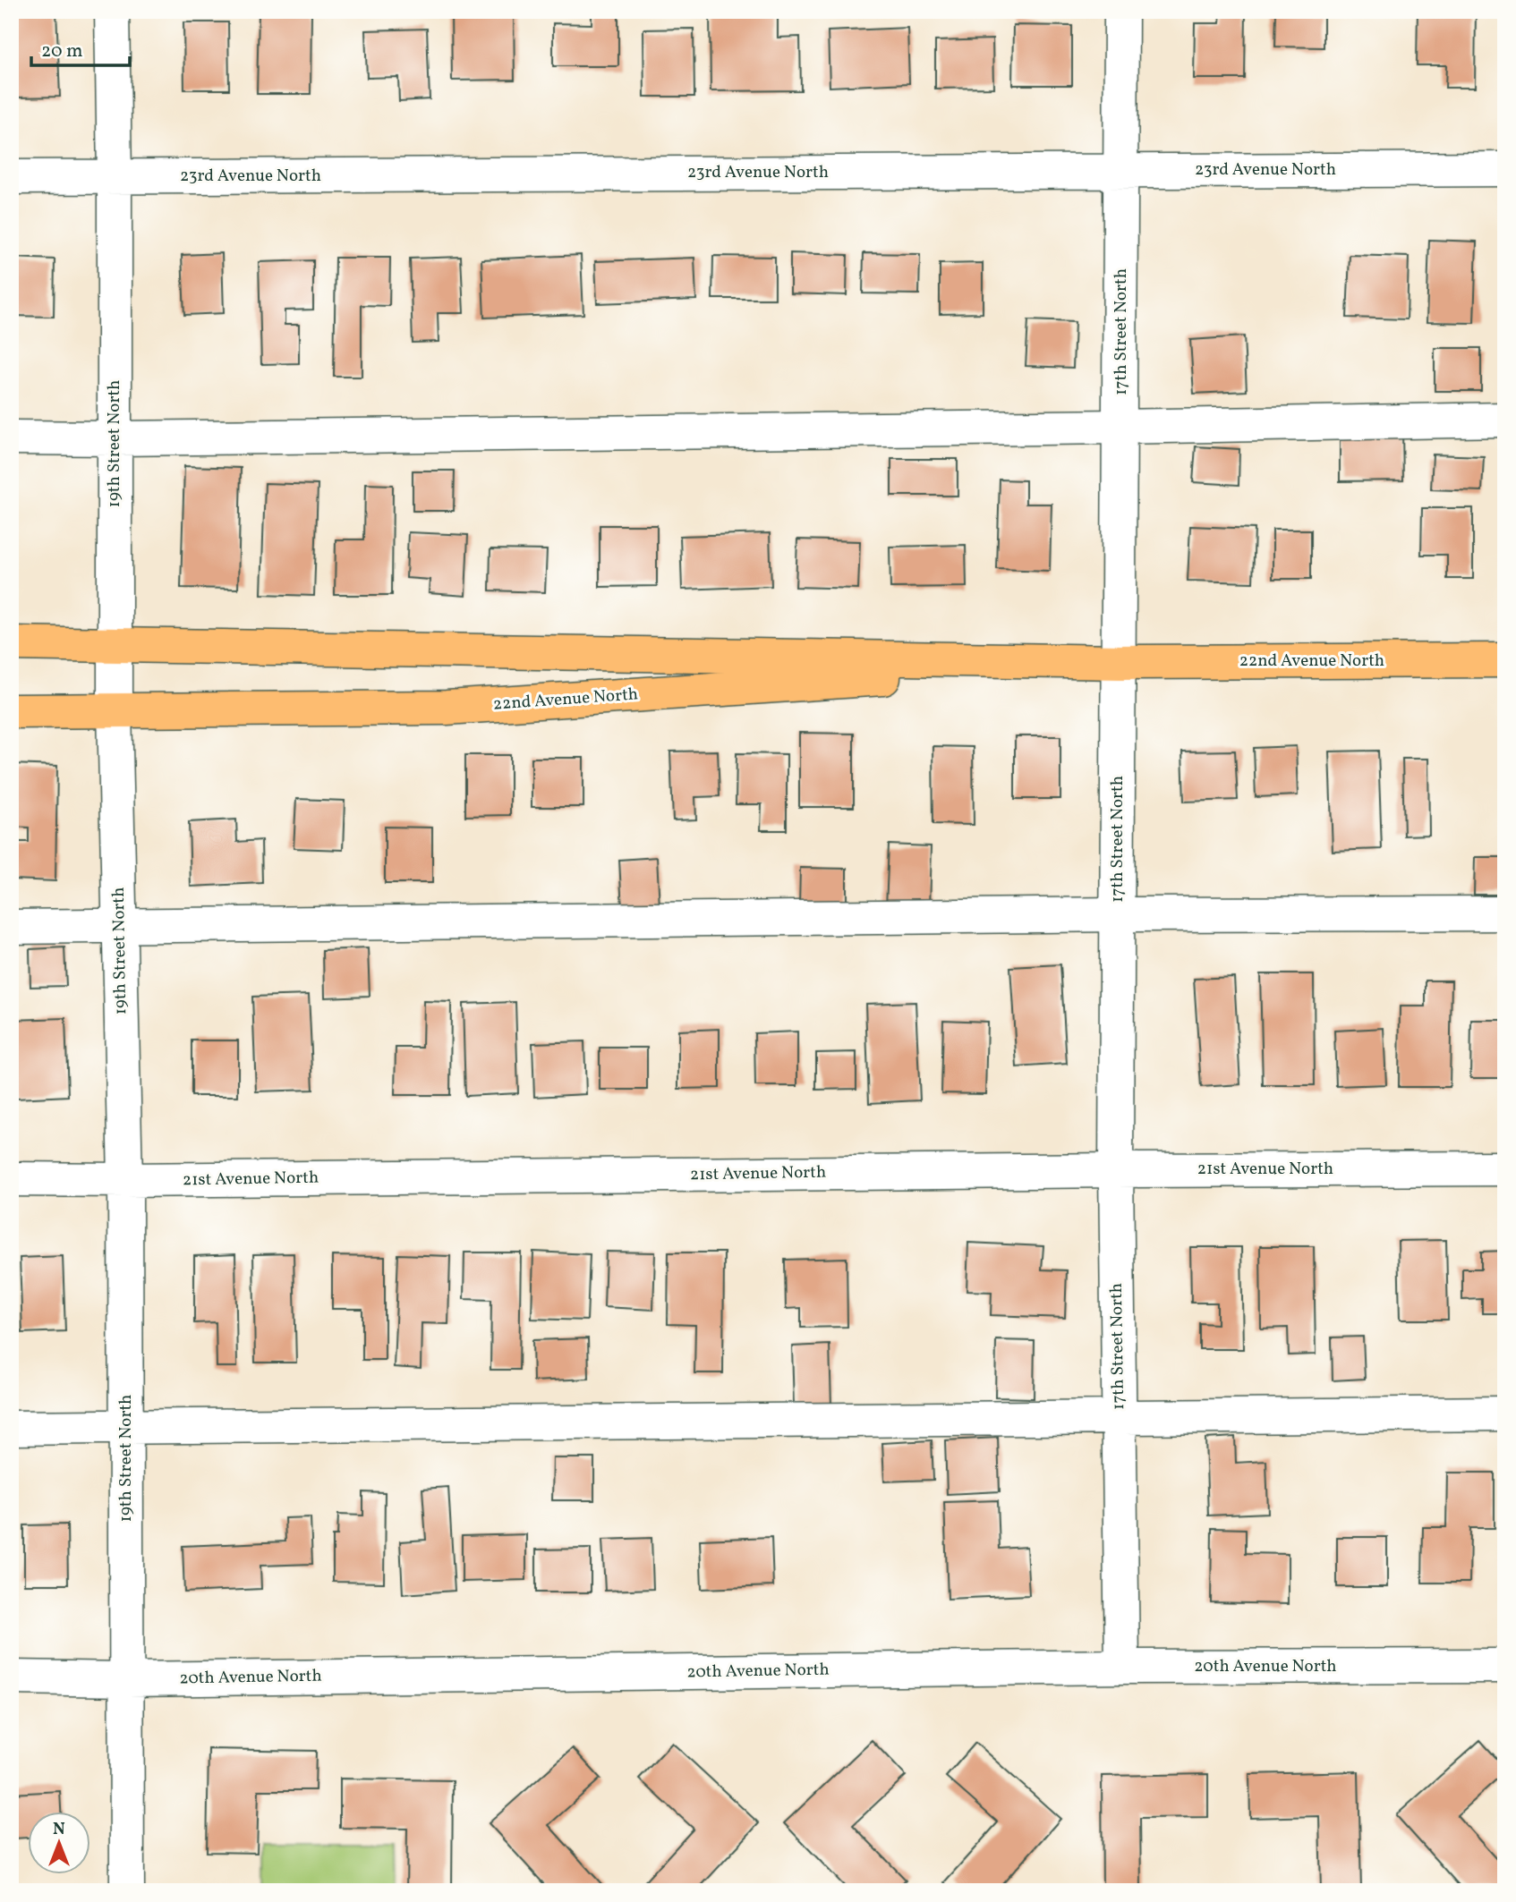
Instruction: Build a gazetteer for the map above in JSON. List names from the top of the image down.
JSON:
{
  "streets": {
    "main road": ["22nd Avenue North"],
    "street": [
      "23rd Avenue North",
      "17th Street North",
      "19th Street North",
      "21st Avenue North",
      "20th Avenue North"
    ]
  },
  "crossings": [
    ["23rd Avenue North", "17th Street North"],
    ["23rd Avenue North", "19th Street North"],
    ["17th Street North", "22nd Avenue North"],
    ["17th Street North", "21st Avenue North"],
    ["17th Street North", "20th Avenue North"],
    ["19th Street North", "22nd Avenue North"],
    ["19th Street North", "21st Avenue North"],
    ["19th Street North", "20th Avenue North"]
  ],
  "scale_bar": "20 m",
  "north": "top"
}
